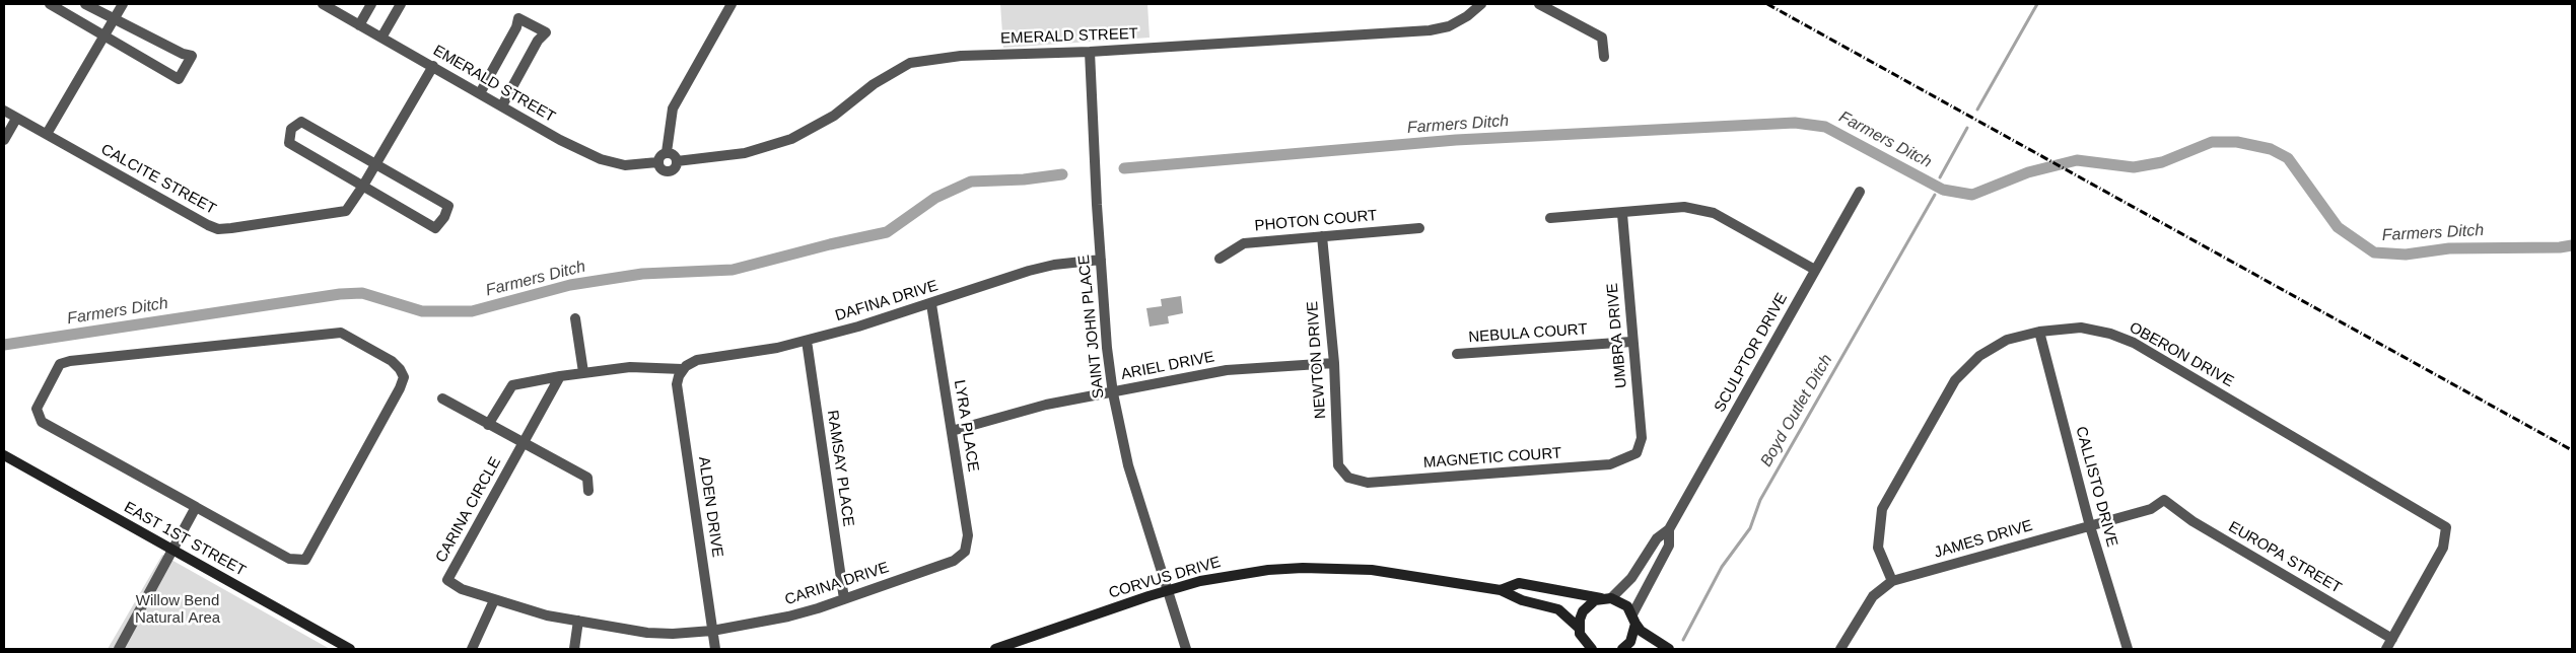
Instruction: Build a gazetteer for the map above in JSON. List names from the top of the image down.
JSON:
{
  "streets": {
    "street": [
      "EMERALD STREET",
      "CALCITE STREET",
      "PHOTON COURT",
      "DAFINA DRIVE",
      "SAINT JOHN PLACE",
      "NEBULA COURT",
      "UMBRA DRIVE",
      "SCULPTOR DRIVE",
      "OBERON DRIVE",
      "NEWTON DRIVE",
      "ARIEL DRIVE",
      "LYRA PLACE",
      "MAGNETIC COURT",
      "RAMSAY PLACE",
      "CALLISTO DRIVE",
      "ALDEN DRIVE",
      "CARINA CIRCLE",
      "EAST 1ST STREET",
      "JAMES DRIVE",
      "EUROPA STREET",
      "CORVUS DRIVE",
      "CARINA DRIVE"
    ]
  },
  "crossings": [
    ["EMERALD STREET", "CALCITE STREET"],
    ["EMERALD STREET", "SAINT JOHN PLACE"],
    ["PHOTON COURT", "NEWTON DRIVE"],
    ["DAFINA DRIVE", "SAINT JOHN PLACE"],
    ["DAFINA DRIVE", "LYRA PLACE"],
    ["DAFINA DRIVE", "RAMSAY PLACE"],
    ["DAFINA DRIVE", "ALDEN DRIVE"],
    ["SAINT JOHN PLACE", "ARIEL DRIVE"],
    ["SAINT JOHN PLACE", "CORVUS DRIVE"],
    ["NEBULA COURT", "UMBRA DRIVE"],
    ["UMBRA DRIVE", "MAGNETIC COURT"],
    ["SCULPTOR DRIVE", "CORVUS DRIVE"],
    ["OBERON DRIVE", "CALLISTO DRIVE"],
    ["OBERON DRIVE", "JAMES DRIVE"],
    ["OBERON DRIVE", "EUROPA STREET"],
    ["NEWTON DRIVE", "ARIEL DRIVE"],
    ["NEWTON DRIVE", "MAGNETIC COURT"],
    ["ARIEL DRIVE", "LYRA PLACE"],
    ["LYRA PLACE", "CARINA DRIVE"],
    ["RAMSAY PLACE", "CARINA DRIVE"],
    ["CALLISTO DRIVE", "JAMES DRIVE"],
    ["ALDEN DRIVE", "CARINA CIRCLE"],
    ["ALDEN DRIVE", "CARINA DRIVE"],
    ["CARINA CIRCLE", "CARINA DRIVE"],
    ["JAMES DRIVE", "EUROPA STREET"]
  ],
  "water": ["Farmers Ditch", "Boyd Outlet Ditch"],
  "parks": ["Willow Bend Natural Area"]
}
